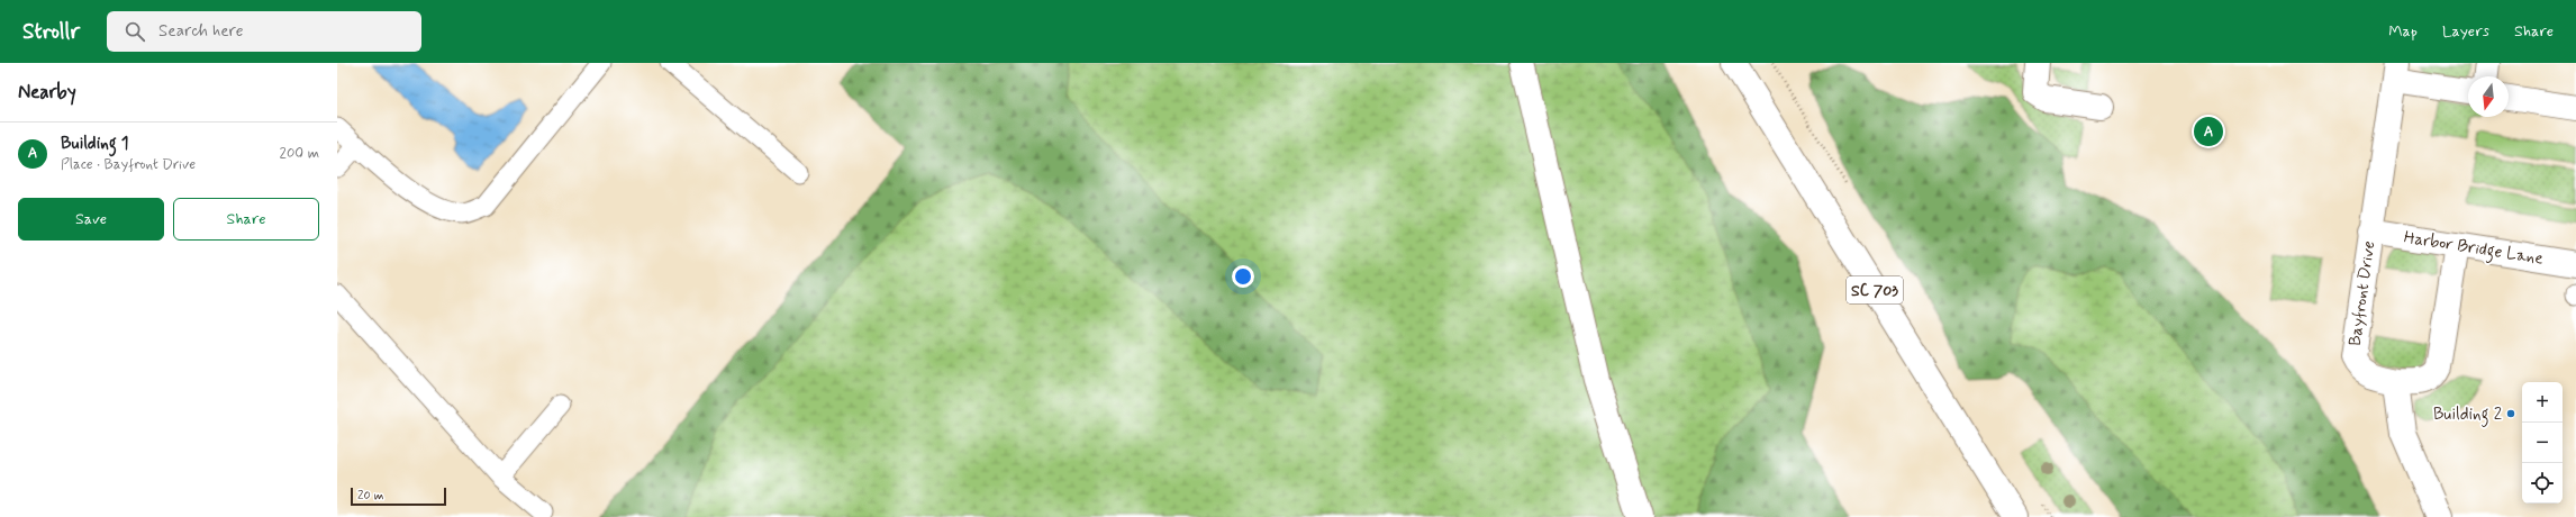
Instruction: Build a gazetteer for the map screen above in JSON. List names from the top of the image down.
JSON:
{
  "streets": {
    "main road": ["Harbor Bridge Lane", "SC 703", "Bayfront Drive"]
  },
  "crossings": [
    ["Harbor Bridge Lane", "Bayfront Drive"]
  ],
  "places": ["Building 2"],
  "scale_bar": "20 m",
  "north": "bottom",
  "page": {
    "header": "Strollr",
    "search": "Search here",
    "nav": ["Map", "Layers", "Share"],
    "heading": "Nearby",
    "pins": "A",
    "list": [
      {
        "mark": "A",
        "name": "Building 1",
        "note": "Place · Bayfront Drive",
        "value": "200 m"
      }
    ],
    "buttons": ["Save", "Share"],
    "map_buttons": ["+", "−"],
    "scale": "20 m"
  }
}
